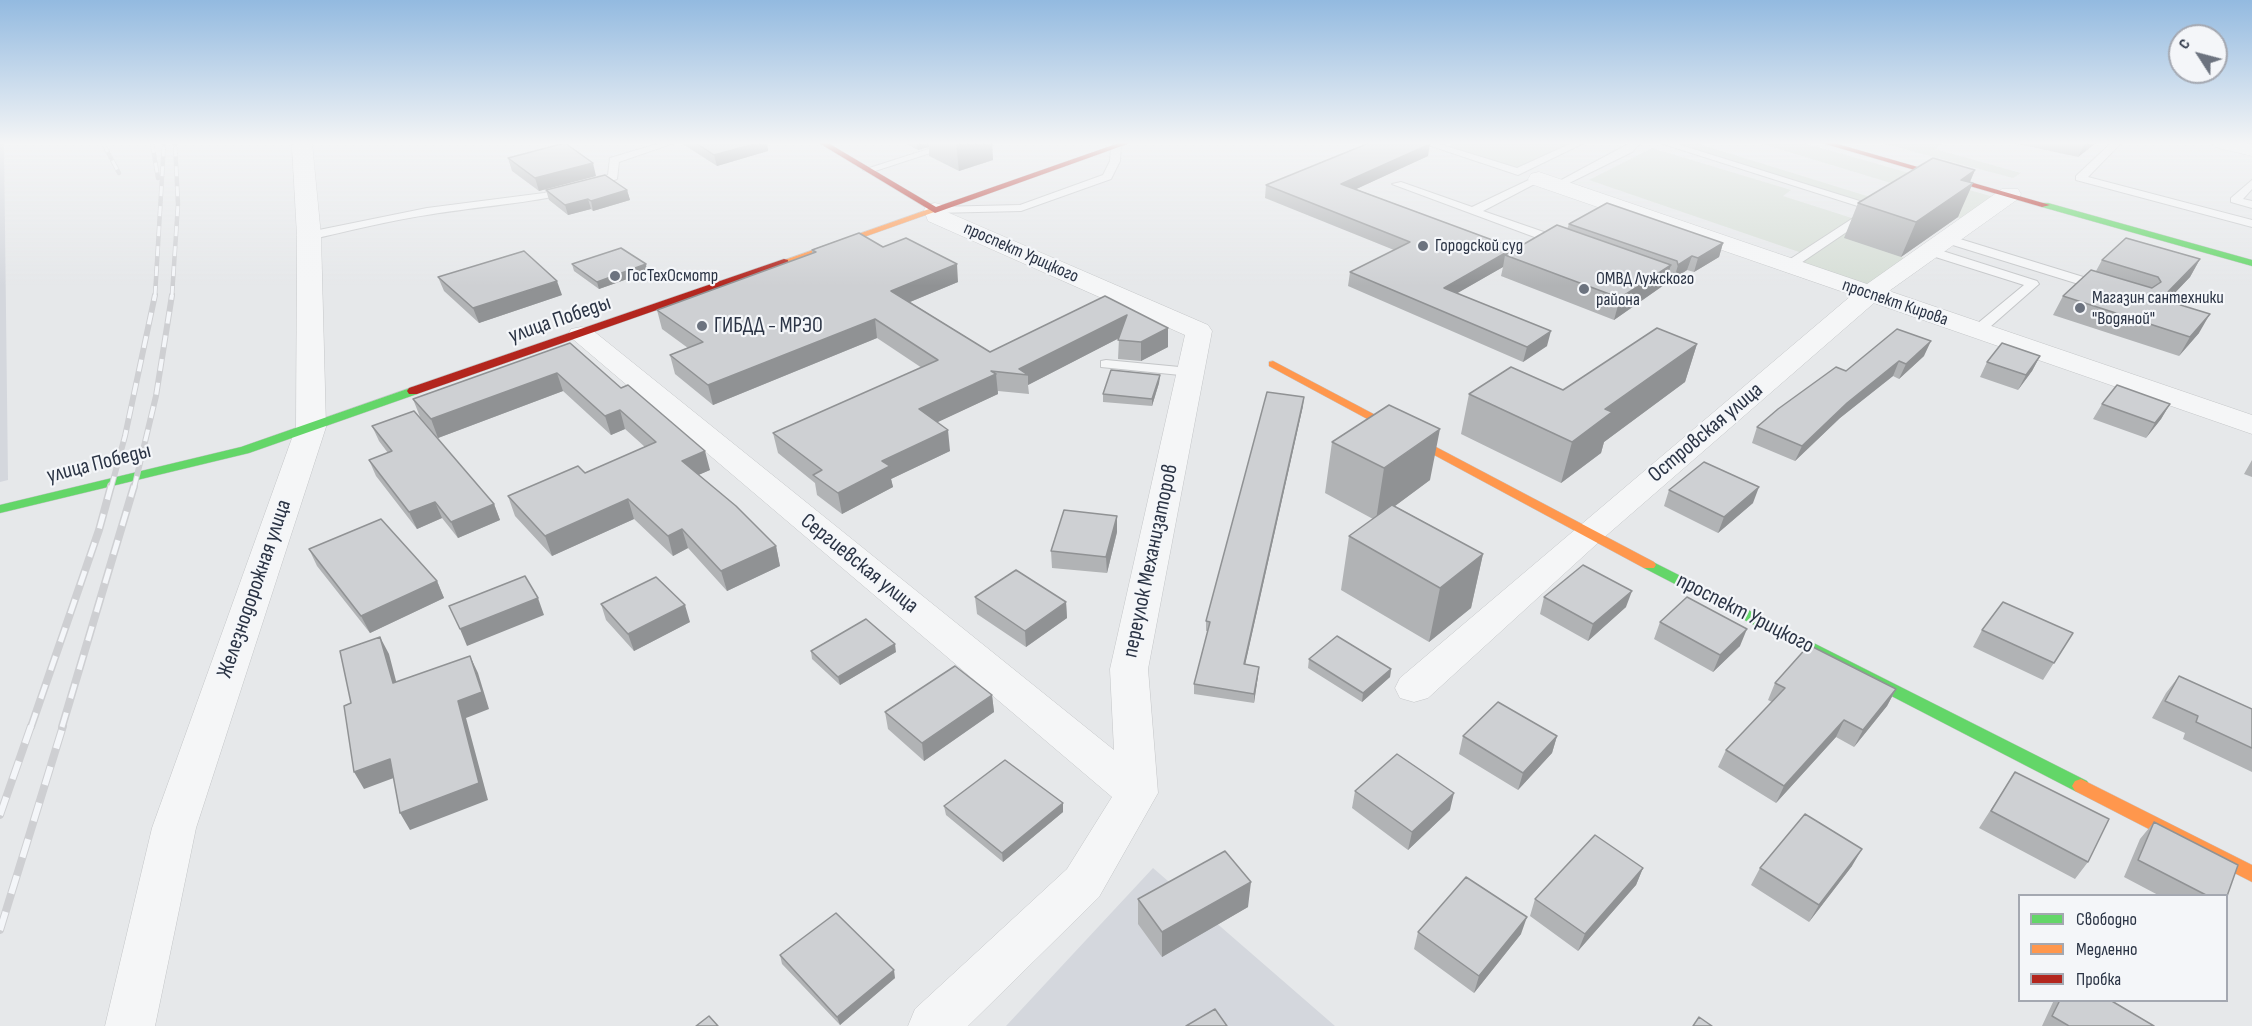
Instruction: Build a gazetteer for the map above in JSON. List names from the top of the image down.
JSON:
{
  "streets": {
    "street": [
      "проспект Урицкого",
      "проспект Кирова",
      "улица Победы",
      "Островская улица",
      "переулок Механизаторов",
      "Сергиевская улица",
      "Железнодорожная улица"
    ]
  },
  "crossings": [
    ["проспект Урицкого", "улица Победы"],
    ["проспект Урицкого", "Островская улица"],
    ["проспект Урицкого", "переулок Механизаторов"],
    ["проспект Кирова", "Островская улица"],
    ["улица Победы", "Сергиевская улица"],
    ["улица Победы", "Железнодорожная улица"],
    ["переулок Механизаторов", "Сергиевская улица"]
  ],
  "places": [
    "Городской суд",
    "ГосТехОсмотр",
    "ОМВД Лужского района",
    "Магазин сантехники \"Водяной\"",
    "ГИБДД - МРЭО"
  ],
  "legend": ["Свободно", "Медленно", "Пробка"],
  "north": "top left"
}
